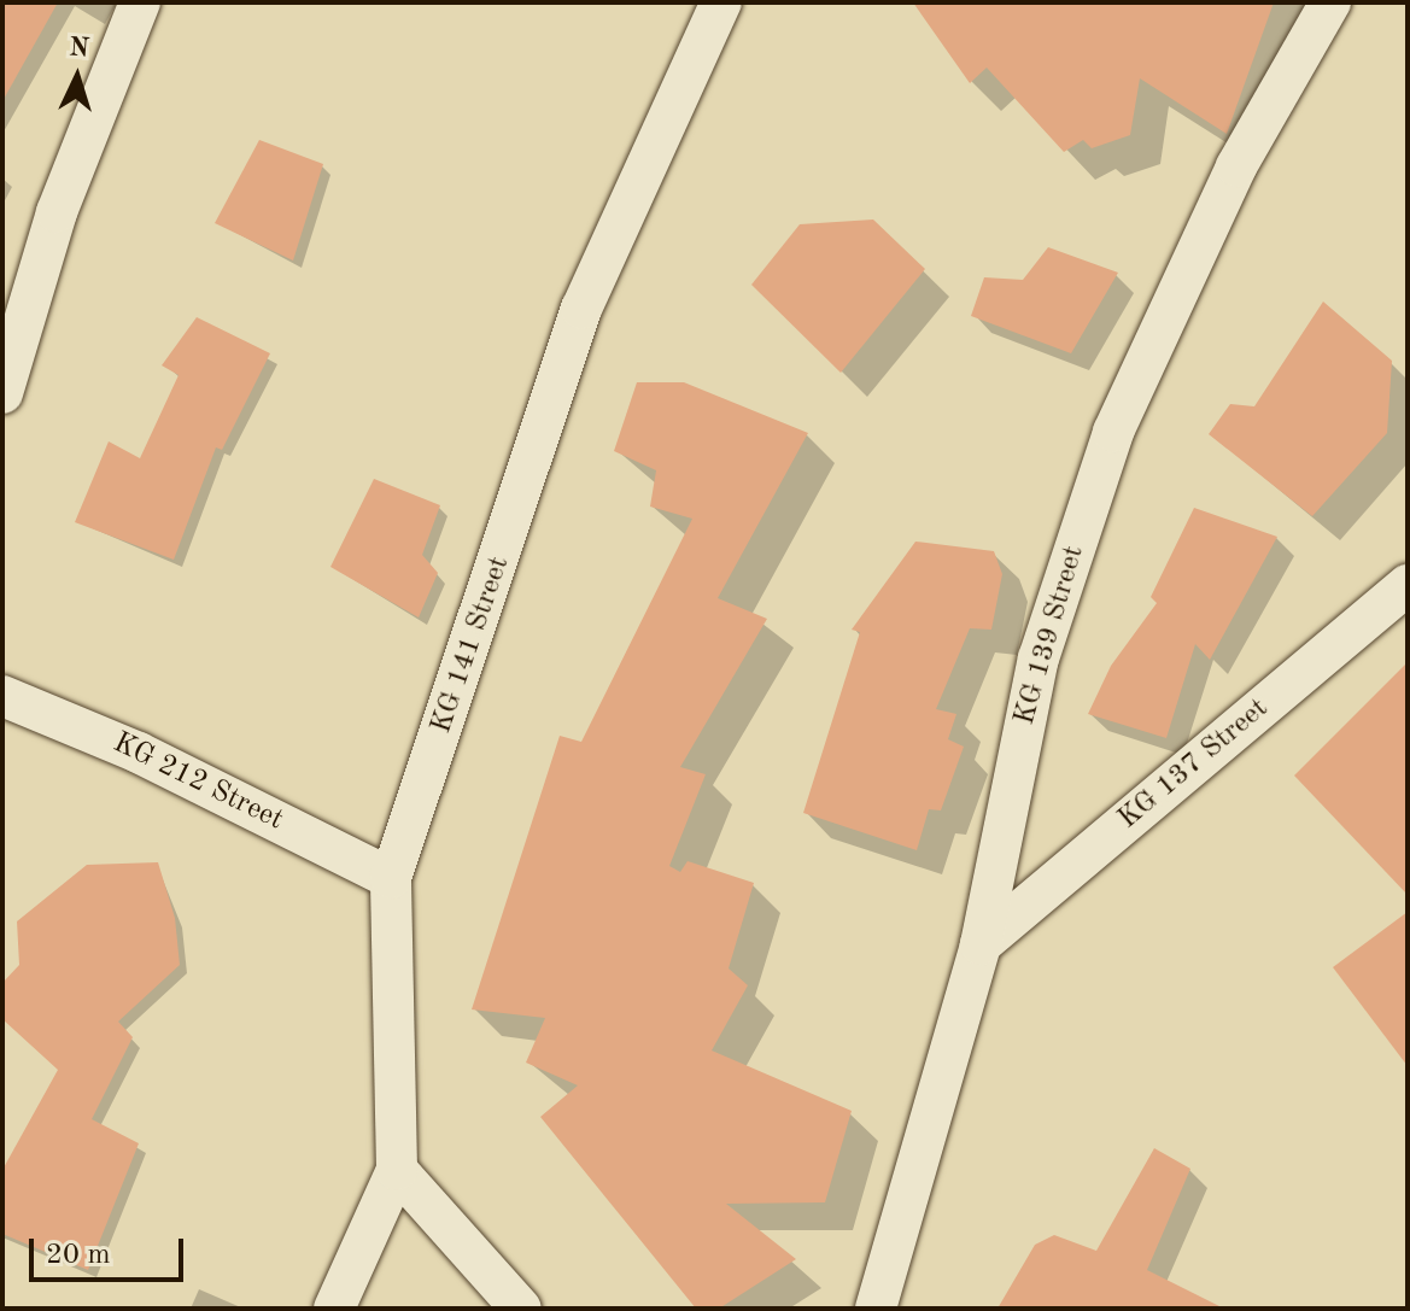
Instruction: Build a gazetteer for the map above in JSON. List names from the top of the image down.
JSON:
{
  "streets": {
    "street": [
      "KG 139 Street",
      "KG 141 Street",
      "KG 137 Street",
      "KG 212 Street"
    ]
  },
  "crossings": [
    ["KG 139 Street", "KG 137 Street"],
    ["KG 141 Street", "KG 212 Street"]
  ],
  "scale_bar": "20 m",
  "north": "top"
}
